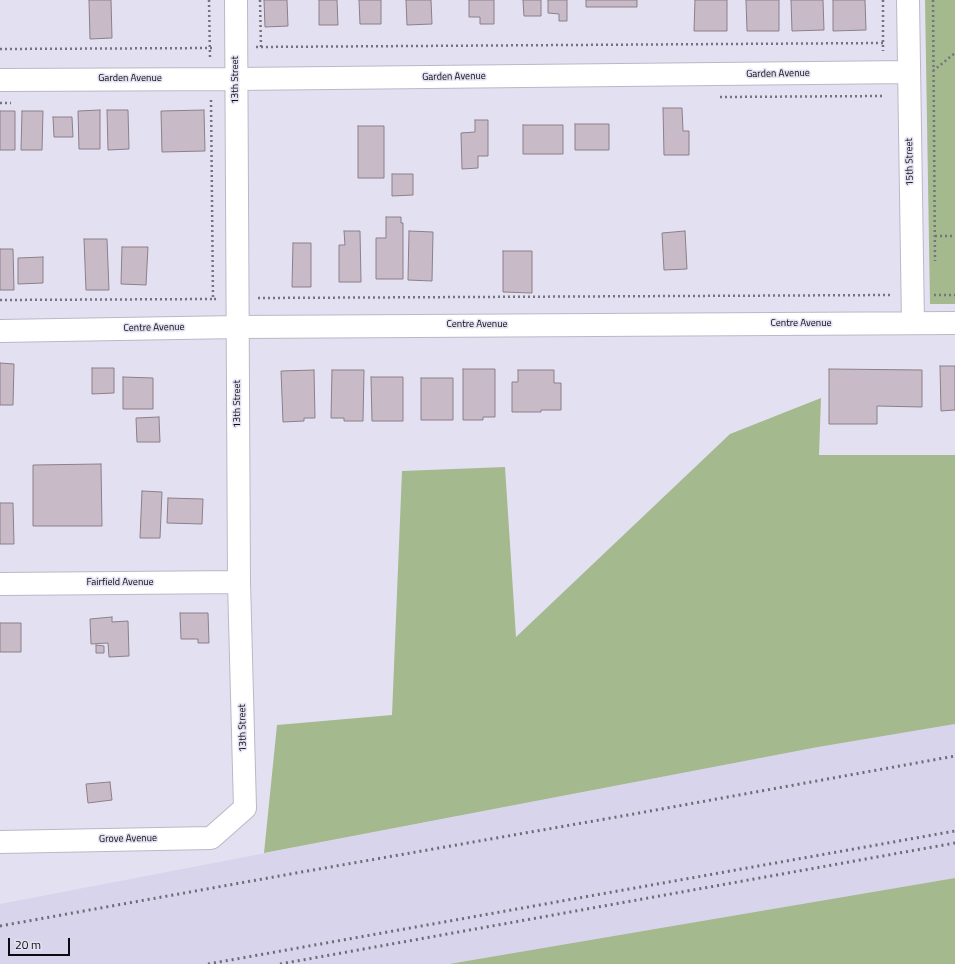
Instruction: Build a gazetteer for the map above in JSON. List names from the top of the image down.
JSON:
{
  "streets": {
    "street": [
      "Garden Avenue",
      "13th Street",
      "15th Street",
      "Centre Avenue",
      "Fairfield Avenue",
      "Grove Avenue"
    ]
  },
  "crossings": [
    ["Garden Avenue", "13th Street"],
    ["Garden Avenue", "15th Street"],
    ["13th Street", "Centre Avenue"],
    ["13th Street", "Fairfield Avenue"],
    ["13th Street", "Grove Avenue"],
    ["15th Street", "Centre Avenue"]
  ],
  "scale_bar": "20 m"
}
